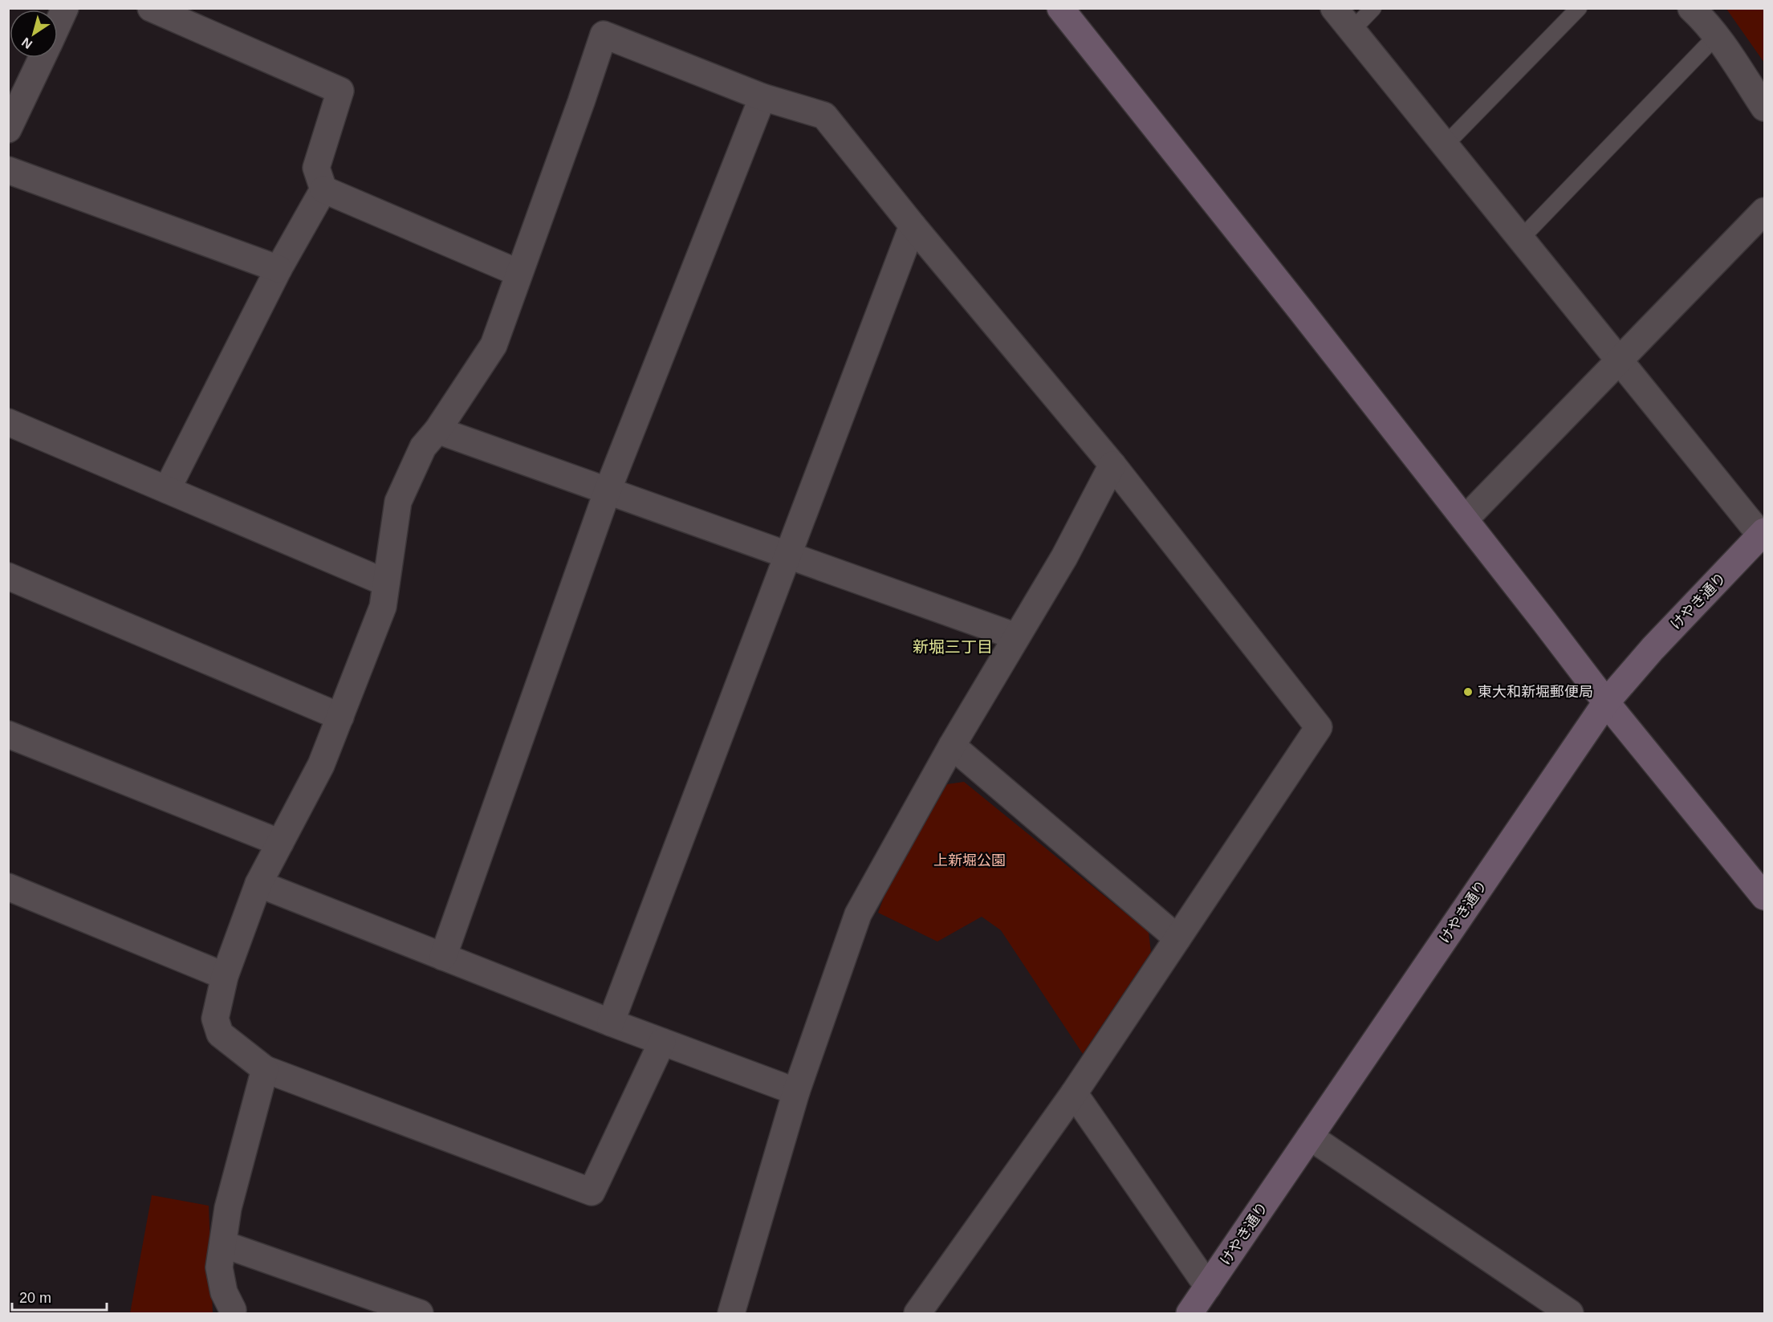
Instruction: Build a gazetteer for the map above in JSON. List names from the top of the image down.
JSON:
{
  "streets": {
    "street": ["けやき通り"]
  },
  "districts": ["新堀三丁目"],
  "parks": ["上新堀公園"],
  "places": ["東大和新堀郵便局"],
  "scale_bar": "20 m",
  "north": "bottom left"
}
